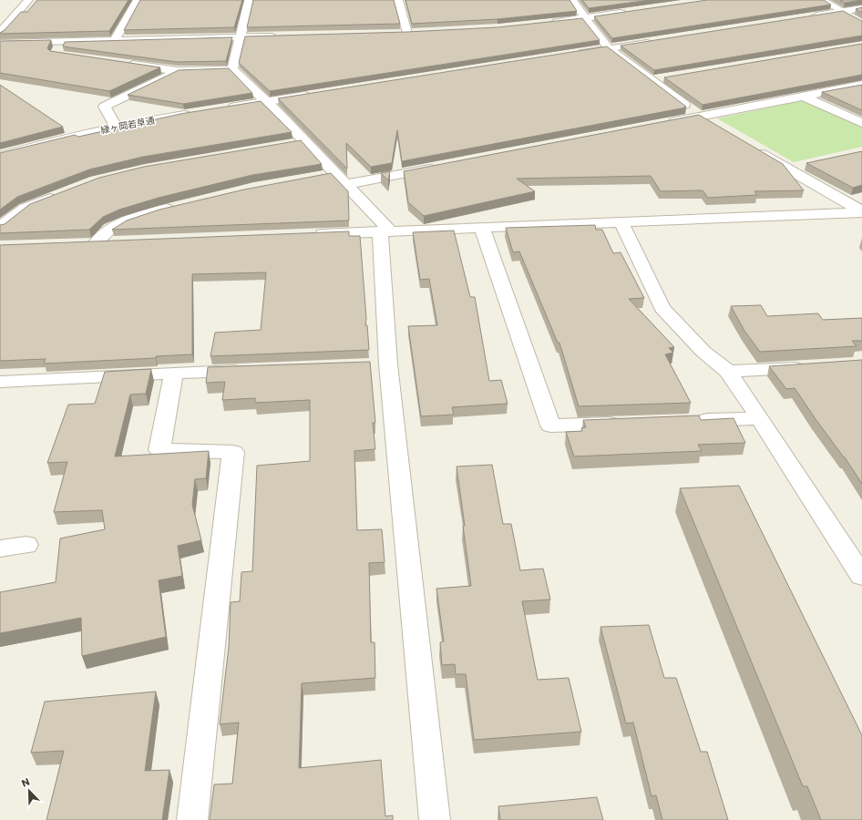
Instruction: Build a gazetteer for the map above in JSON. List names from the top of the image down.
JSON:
{
  "streets": {
    "street": ["緑ヶ岡若草通"]
  },
  "north": "top left"
}
